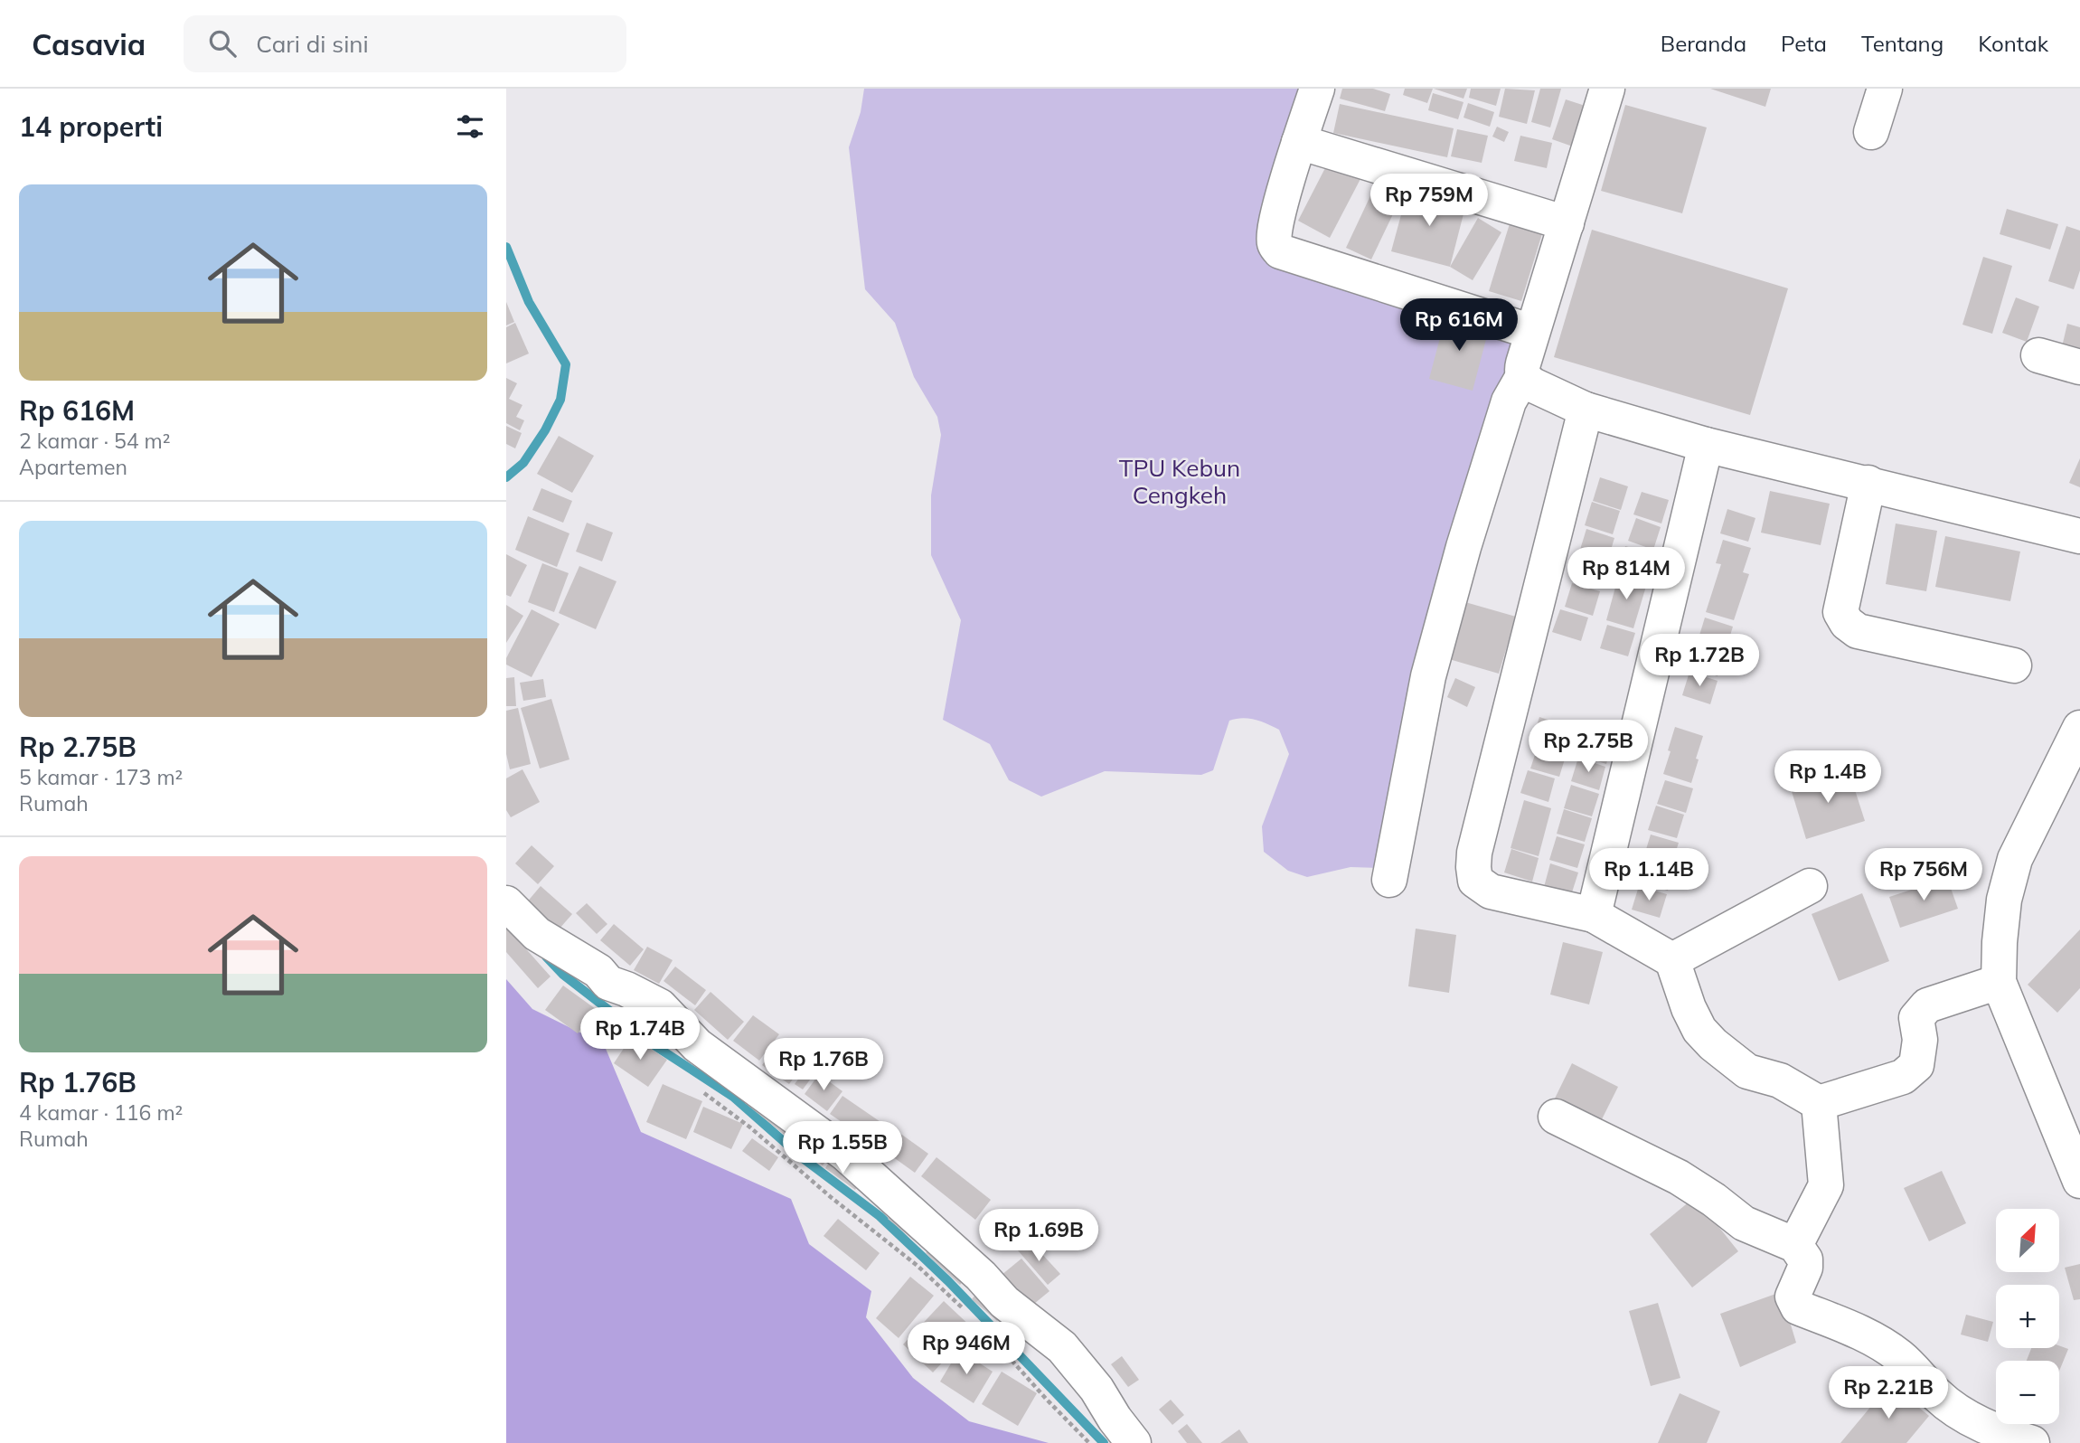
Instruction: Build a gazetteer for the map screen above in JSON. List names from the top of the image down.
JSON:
{
  "parks": ["TPU Kebun Cengkeh"],
  "north": "top right",
  "page": {
    "header": "Casavia",
    "search": "Cari di sini",
    "nav": [
      "Beranda",
      "Peta",
      "Tentang",
      "Kontak"
    ],
    "heading": "14 properti",
    "list": [
      {
        "name": "Rp 616M",
        "note": "2 kamar · 54 m² · Apartemen"
      },
      {
        "name": "Rp 2.75B",
        "note": "5 kamar · 173 m² · Rumah"
      },
      {
        "name": "Rp 1.76B",
        "note": "4 kamar · 116 m² · Rumah"
      }
    ],
    "price": [
      "Rp 759M",
      "Rp 616M",
      "Rp 814M",
      "Rp 1.72B",
      "Rp 2.75B",
      "Rp 1.4B",
      "Rp 1.14B",
      "Rp 756M",
      "Rp 1.74B",
      "Rp 1.76B",
      "Rp 1.55B",
      "Rp 1.69B",
      "Rp 946M",
      "Rp 2.21B"
    ],
    "map_buttons": ["+", "−"]
  }
}
